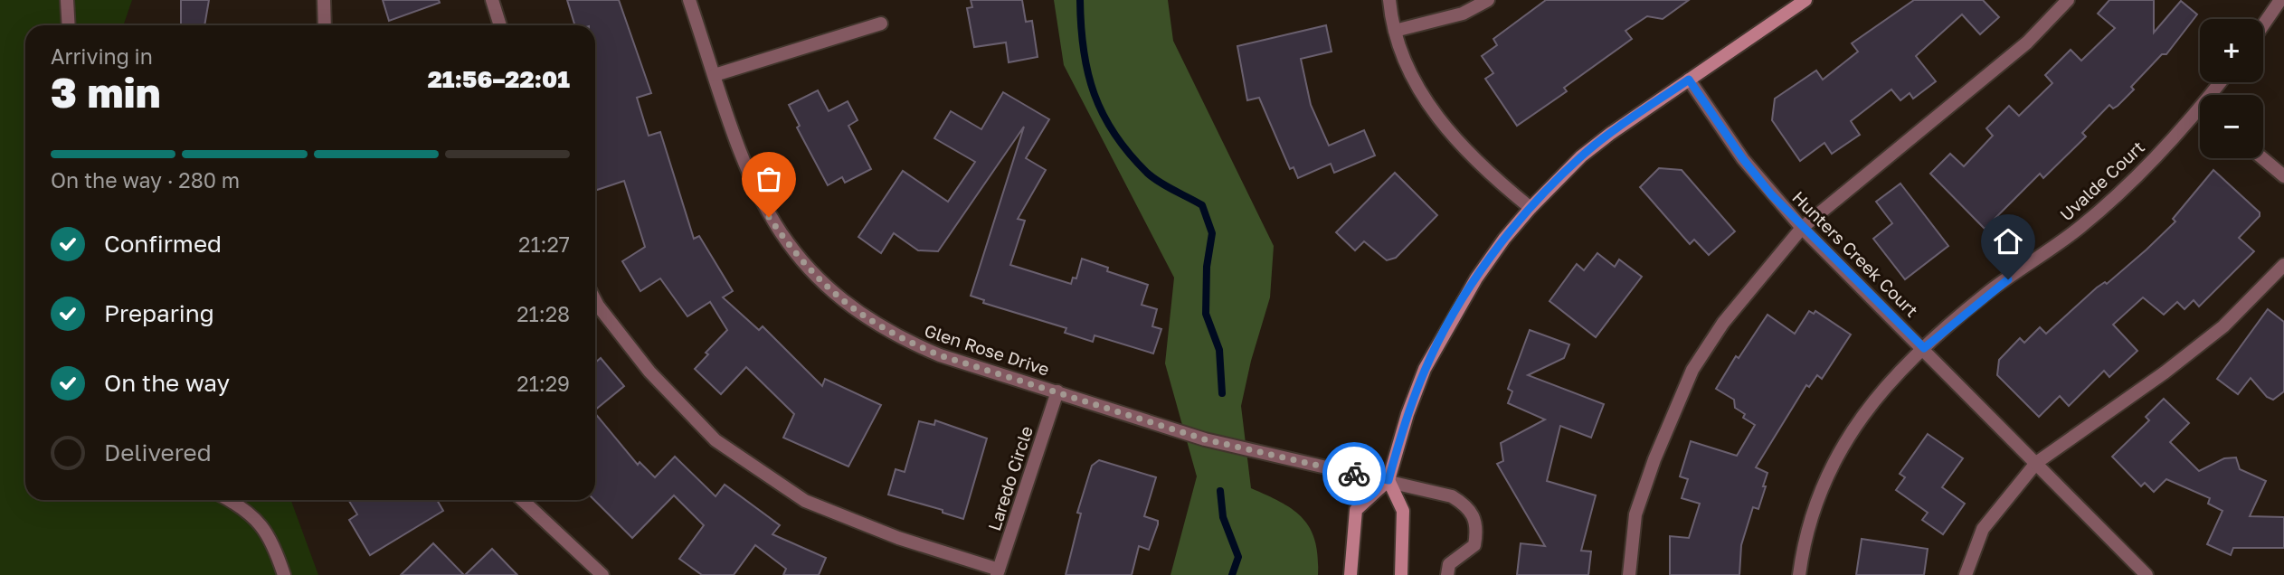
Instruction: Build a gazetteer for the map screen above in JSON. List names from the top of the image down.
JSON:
{
  "streets": {
    "street": [
      "Uvalde Court",
      "Hunters Creek Court",
      "Glen Rose Drive",
      "Laredo Circle"
    ]
  },
  "crossings": [
    ["Uvalde Court", "Hunters Creek Court"],
    ["Glen Rose Drive", "Laredo Circle"]
  ],
  "page": {
    "map_buttons": ["+", "−"],
    "heading": ["3 min", "Arriving in", "21:56–22:01"],
    "bar": "On the way · 280 m",
    "list": [
      ["Confirmed", "21:27"],
      ["Preparing", "21:28"],
      ["On the way", "21:29"],
      "Delivered"
    ]
  }
}
